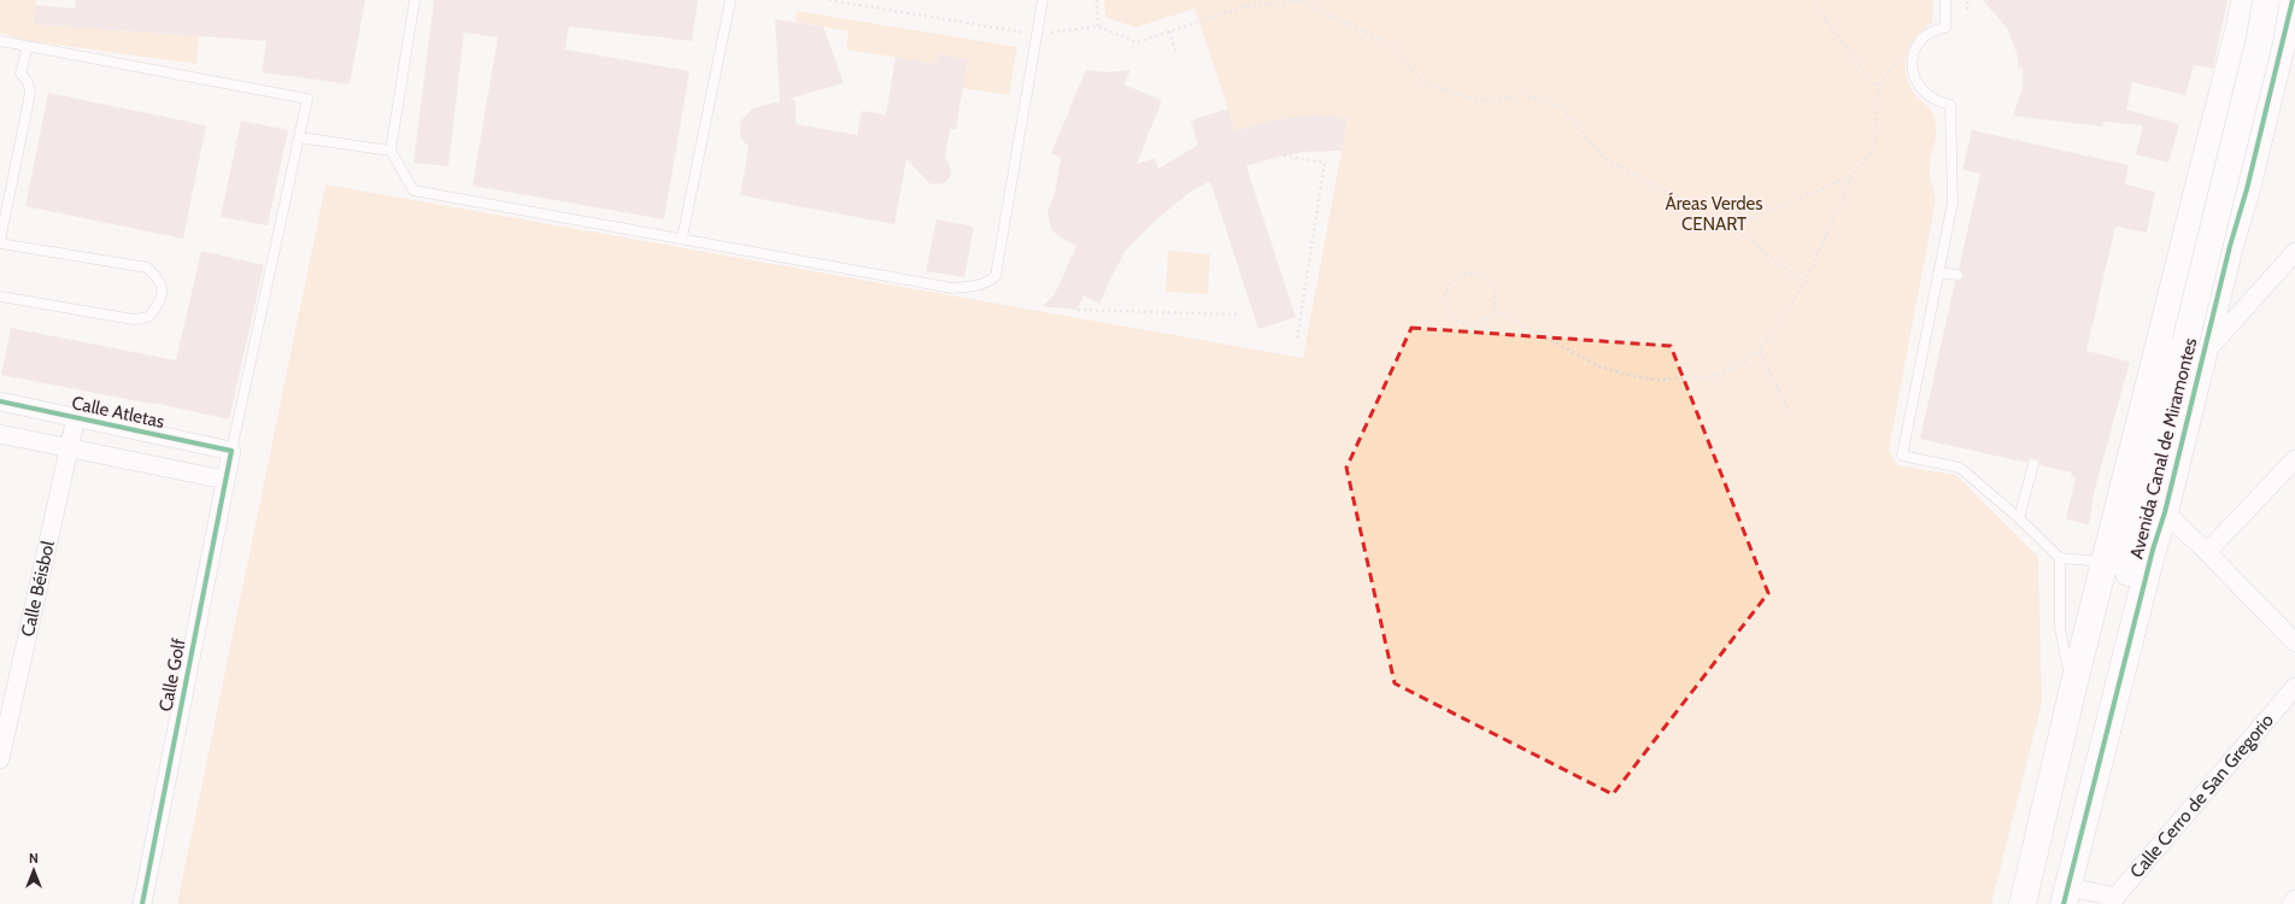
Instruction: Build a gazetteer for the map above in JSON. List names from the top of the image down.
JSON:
{
  "streets": {
    "main road": ["Avenida Canal de Miramontes"],
    "street": [
      "Calle Atletas",
      "Calle Béisbol",
      "Calle Golf",
      "Calle Cerro de San Gregorio"
    ]
  },
  "crossings": [
    ["Calle Atletas", "Calle Béisbol"],
    ["Calle Atletas", "Calle Golf"]
  ],
  "parks": ["Áreas Verdes CENART"],
  "north": "top"
}
